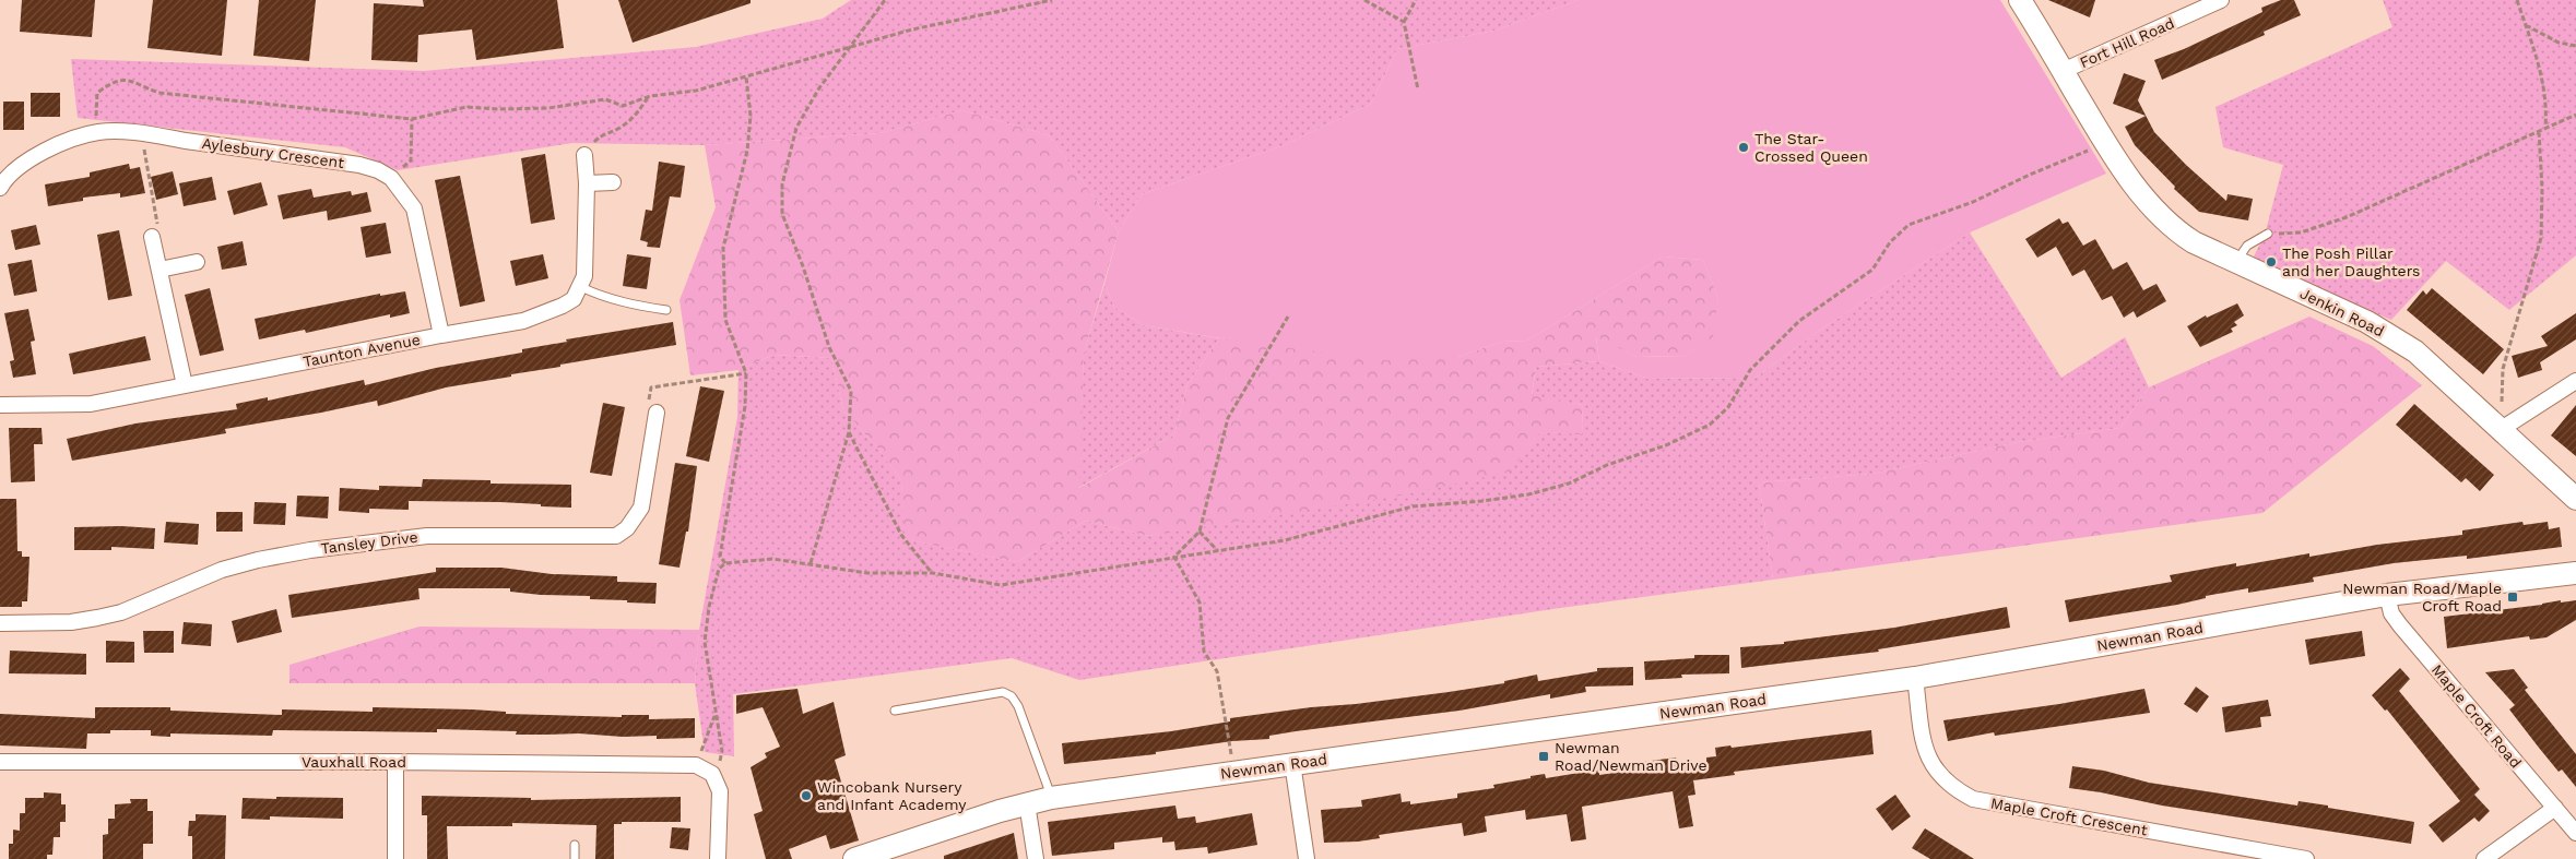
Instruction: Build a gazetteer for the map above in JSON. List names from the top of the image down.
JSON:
{
  "streets": {
    "street": [
      "Fort Hill Road",
      "Aylesbury Crescent",
      "Jenkin Road",
      "Taunton Avenue",
      "Tansley Drive",
      "Newman Road",
      "Maple Croft Road",
      "Vauxhall Road",
      "Maple Croft Crescent"
    ]
  },
  "crossings": [
    ["Fort Hill Road", "Jenkin Road"],
    ["Aylesbury Crescent", "Taunton Avenue"],
    ["Newman Road", "Maple Croft Road"],
    ["Newman Road", "Maple Croft Crescent"]
  ],
  "places": {
    "other": ["The Star- Crossed Queen", "The Posh Pillar and her Daughters", "Wincobank Nursery and Infant Academy"],
    "transit": ["Newman Road/Maple Croft Road", "Newman Road/Newman Drive"]
  }
}
